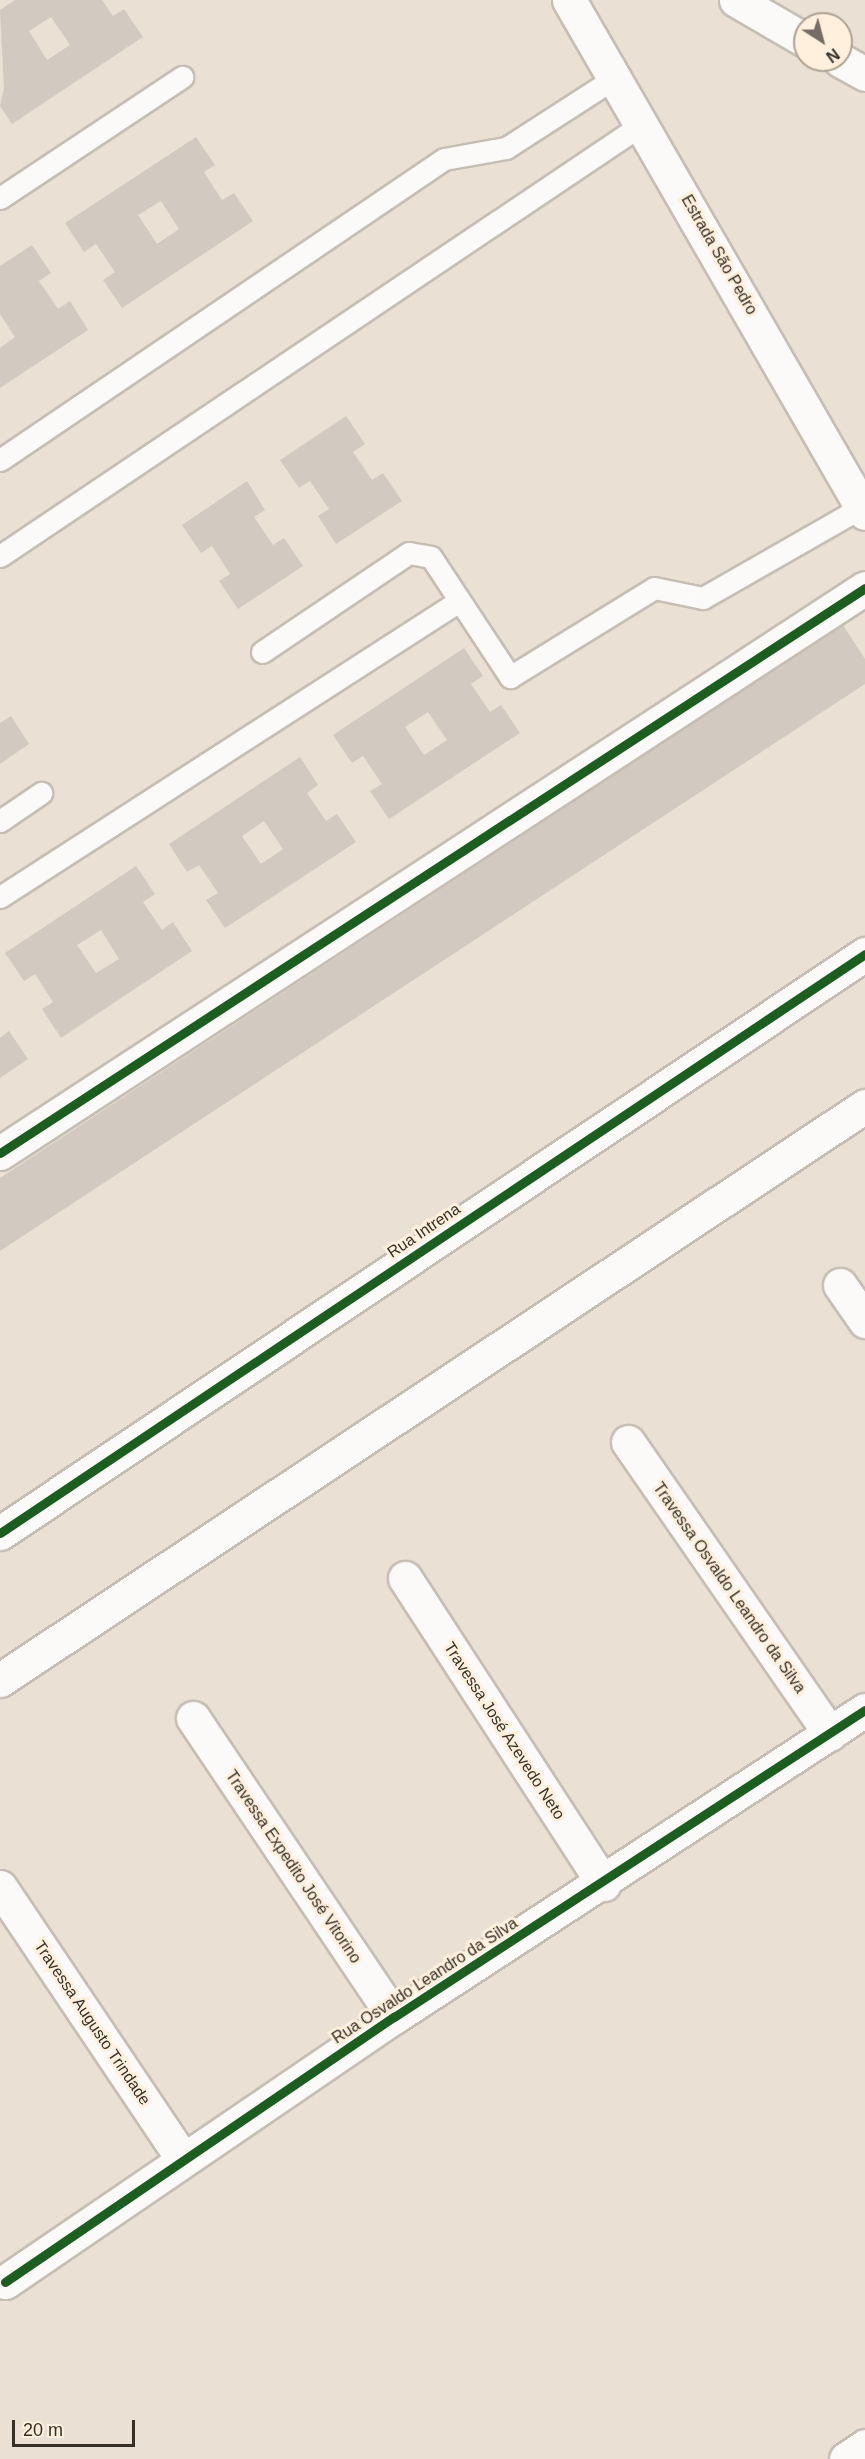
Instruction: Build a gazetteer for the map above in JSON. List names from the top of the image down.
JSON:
{
  "streets": {
    "street": [
      "Estrada São Pedro",
      "Rua Intrena",
      "Travessa Osvaldo Leandro da Silva",
      "Travessa José Azevedo Neto",
      "Travessa Expedito José Vitorino",
      "Rua Osvaldo Leandro da Silva",
      "Travessa Augusto Trindade"
    ]
  },
  "crossings": [
    ["Travessa Osvaldo Leandro da Silva", "Rua Osvaldo Leandro da Silva"],
    ["Travessa José Azevedo Neto", "Rua Osvaldo Leandro da Silva"],
    ["Travessa Expedito José Vitorino", "Rua Osvaldo Leandro da Silva"],
    ["Rua Osvaldo Leandro da Silva", "Travessa Augusto Trindade"]
  ],
  "scale_bar": "20 m",
  "north": "bottom right"
}
